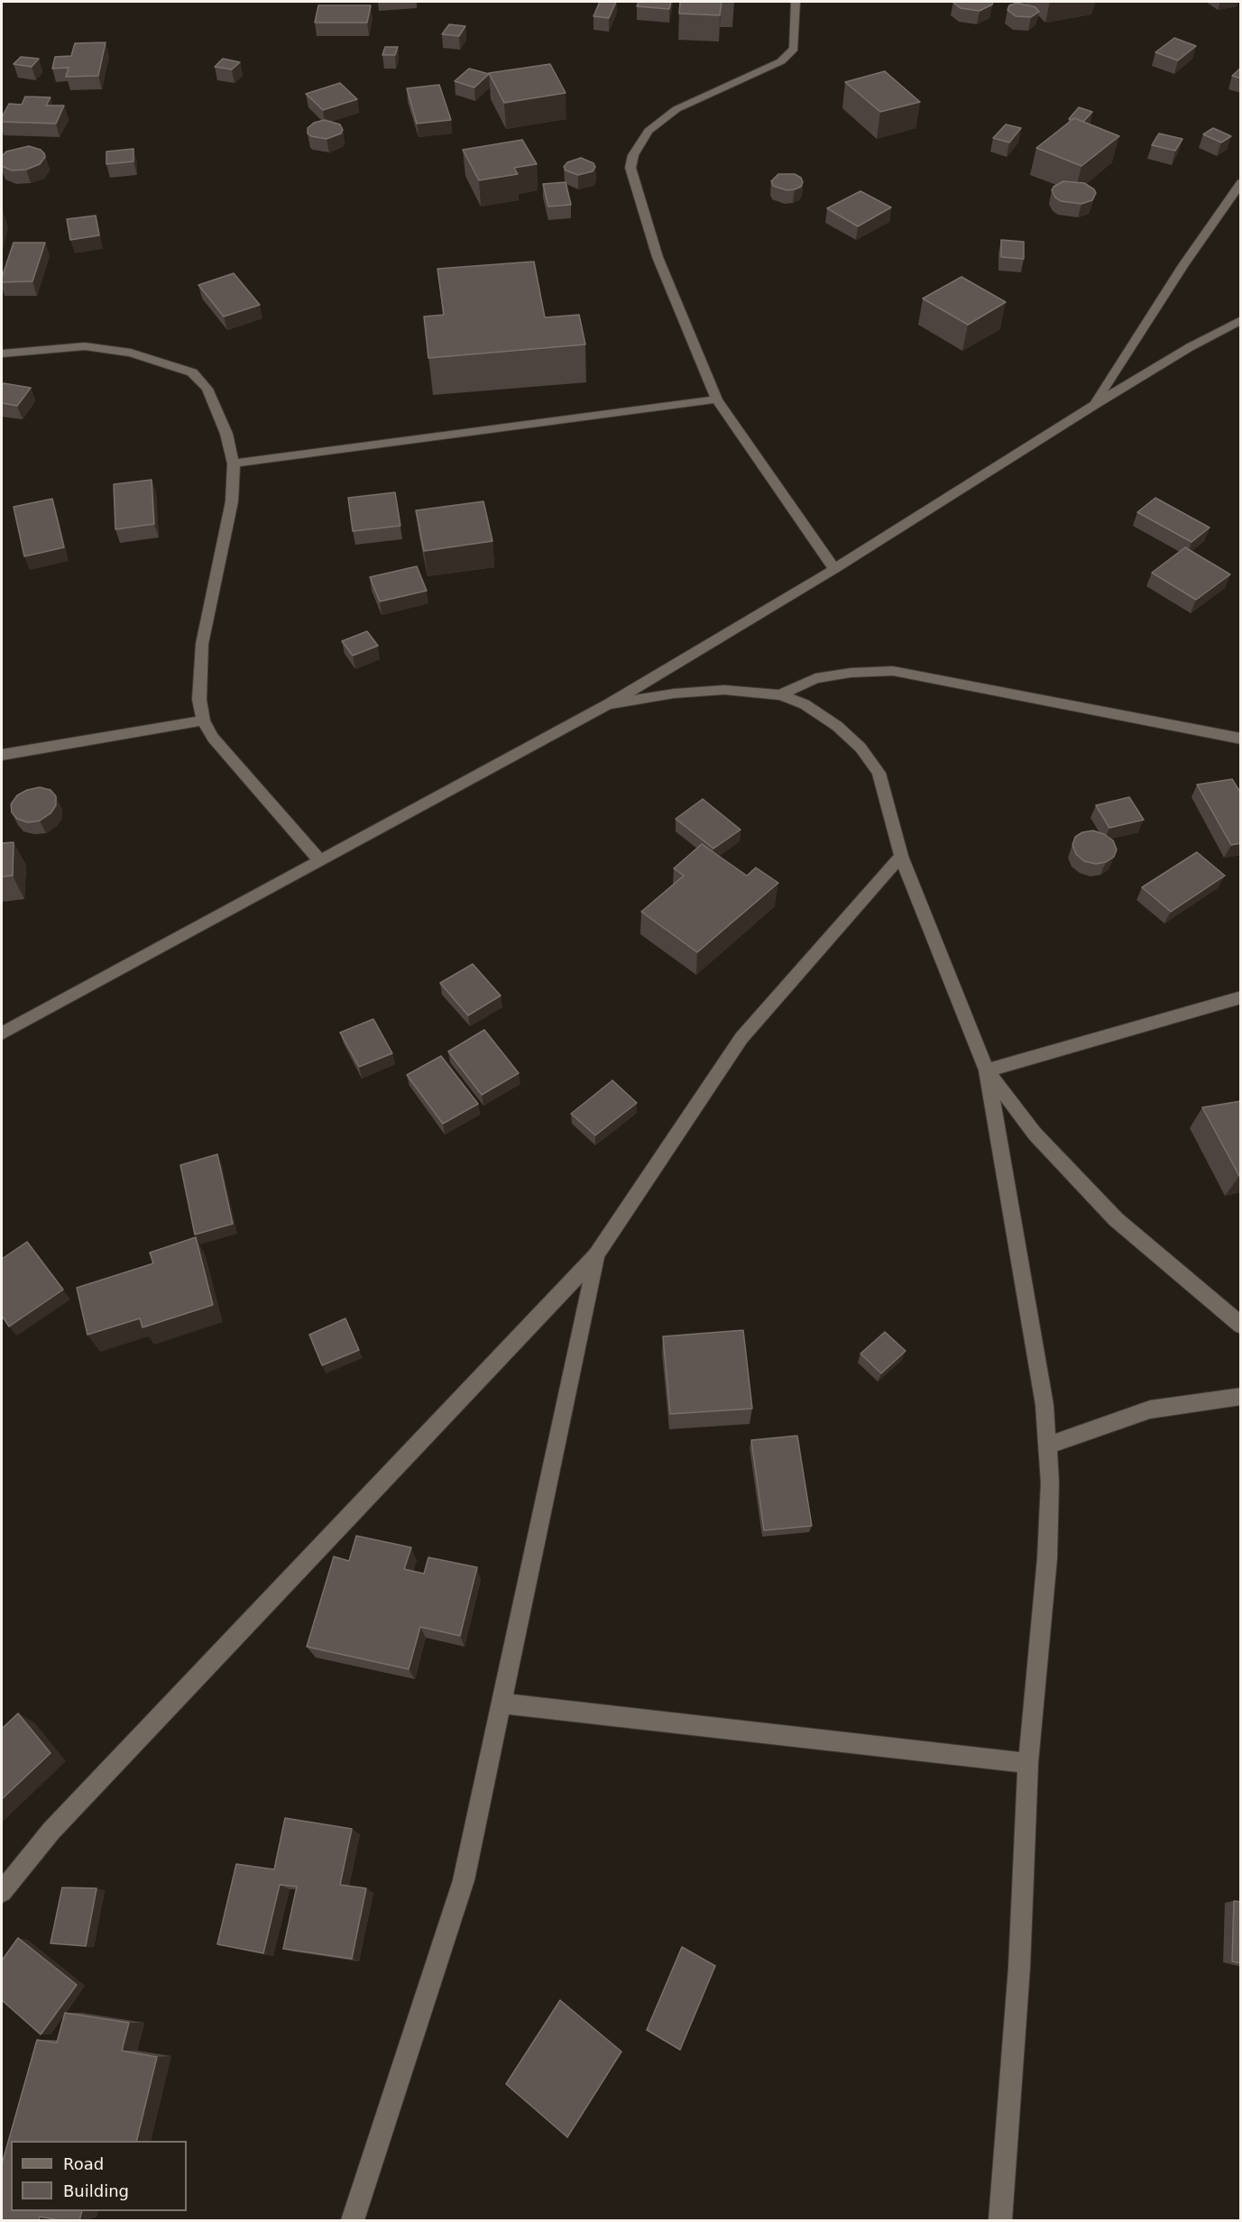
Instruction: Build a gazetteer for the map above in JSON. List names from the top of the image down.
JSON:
{
  "legend": ["Road", "Building"]
}
